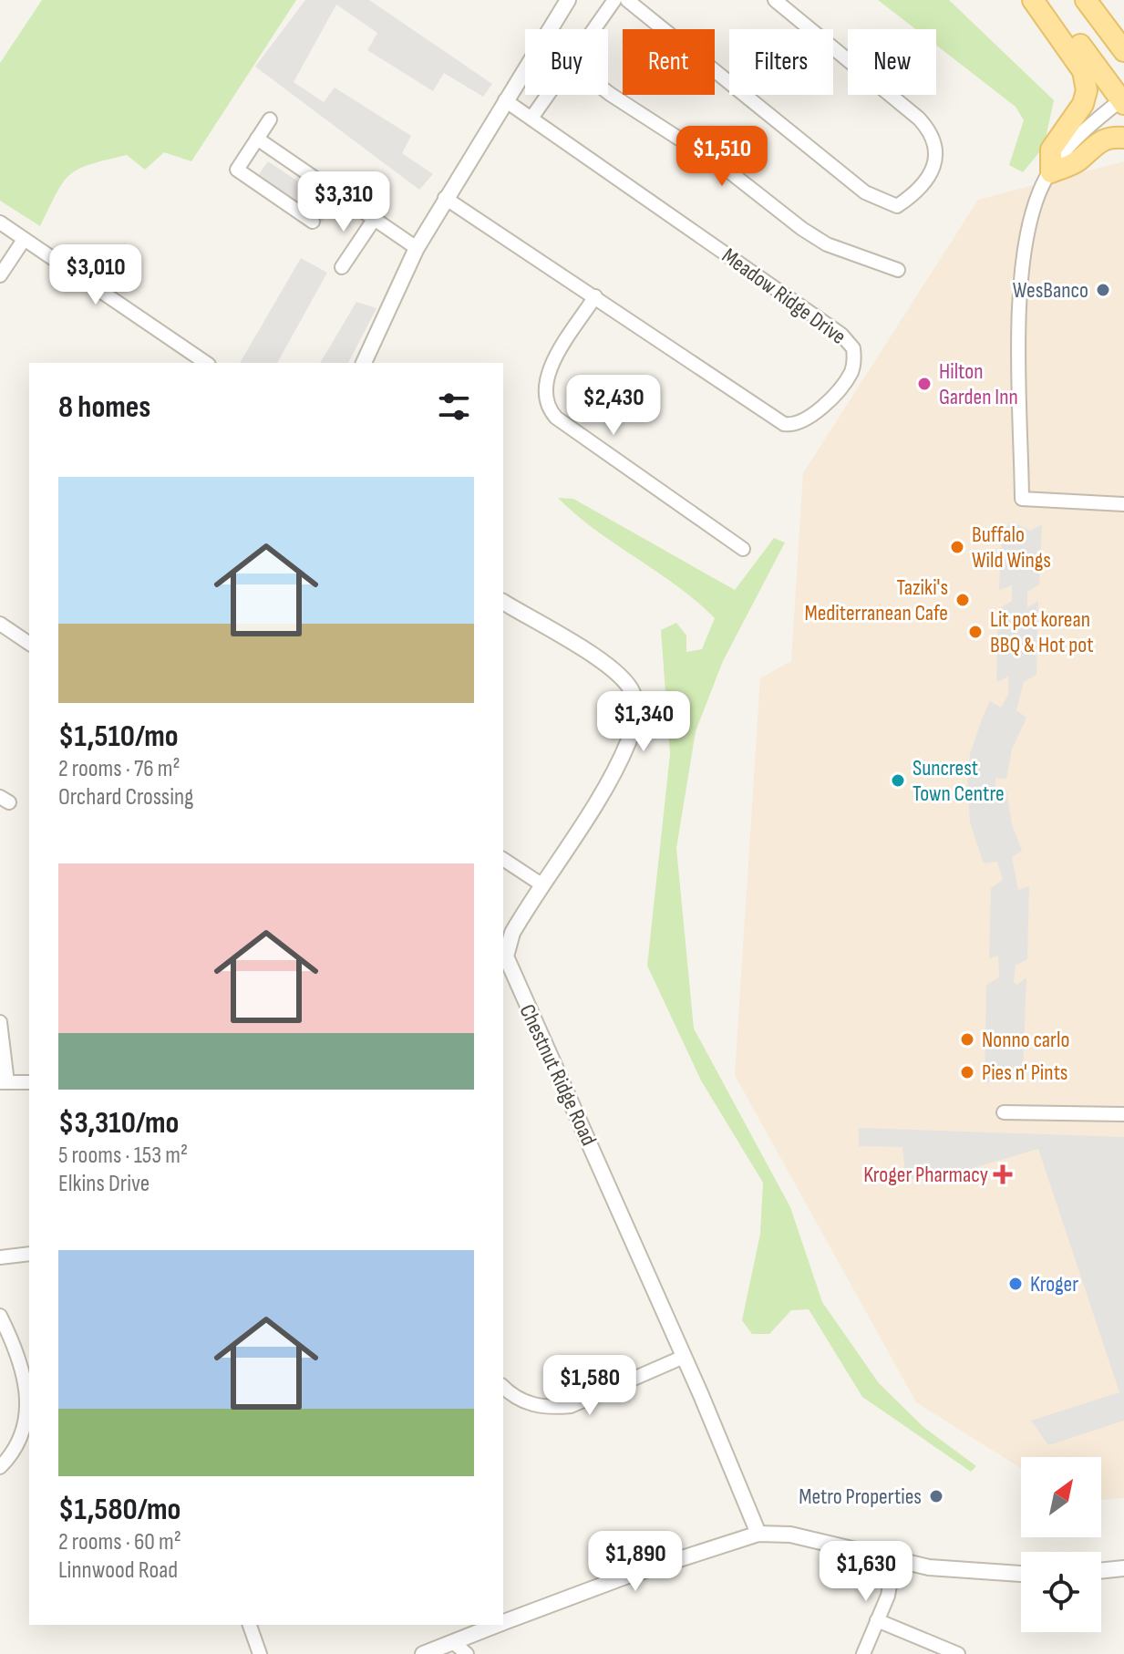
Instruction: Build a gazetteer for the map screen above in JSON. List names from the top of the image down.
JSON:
{
  "streets": {
    "street": ["Meadow Ridge Drive", "Chestnut Ridge Road"]
  },
  "places": {
    "other": [
      "WesBanco",
      "Hilton Garden Inn",
      "Buffalo Wild Wings",
      "Taziki's Mediterranean Cafe",
      "Lit pot korean BBQ & Hot pot",
      "Suncrest Town Centre",
      "Nonno carlo",
      "Pies n' Pints",
      "Kroger",
      "Metro Properties"
    ],
    "health": ["Kroger Pharmacy"]
  },
  "north": "top right",
  "page": {
    "chip": [
      "Buy",
      "Rent",
      "Filters",
      "New"
    ],
    "price": [
      "$1,510",
      "$3,310",
      "$3,010",
      "$2,430",
      "$1,340",
      "$1,580",
      "$1,890",
      "$1,630"
    ],
    "heading": "8 homes",
    "list": [
      {
        "name": "$1,510/mo",
        "note": "2 rooms · 76 m² · Orchard Crossing"
      },
      {
        "name": "$3,310/mo",
        "note": "5 rooms · 153 m² · Elkins Drive"
      },
      {
        "name": "$1,580/mo",
        "note": "2 rooms · 60 m² · Linnwood Road"
      }
    ]
  }
}
